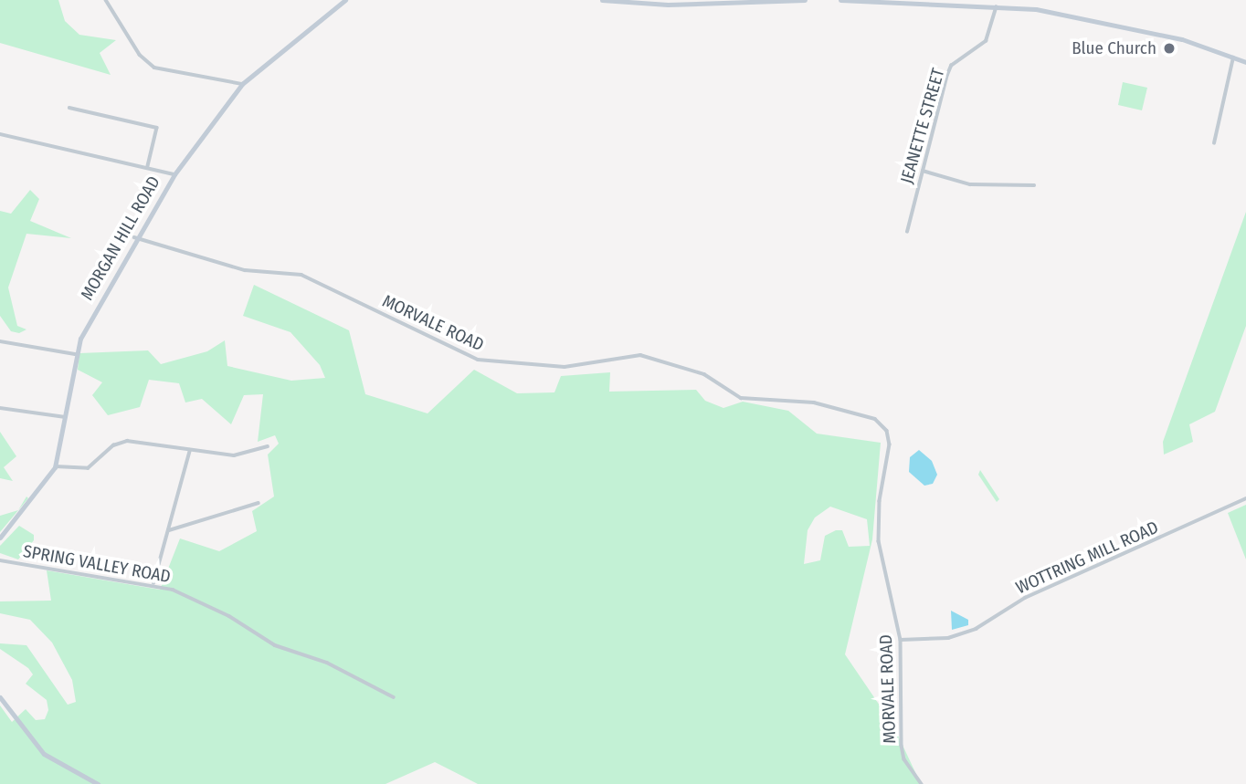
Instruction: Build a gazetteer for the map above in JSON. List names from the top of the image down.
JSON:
{
  "streets": {
    "main road": ["MORGAN HILL ROAD"],
    "street": [
      "JEANETTE STREET",
      "MORVALE ROAD",
      "WOTTRING MILL ROAD",
      "SPRING VALLEY ROAD"
    ]
  },
  "crossings": [
    ["MORGAN HILL ROAD", "MORVALE ROAD"],
    ["MORVALE ROAD", "WOTTRING MILL ROAD"]
  ],
  "places": ["Blue Church"]
}
